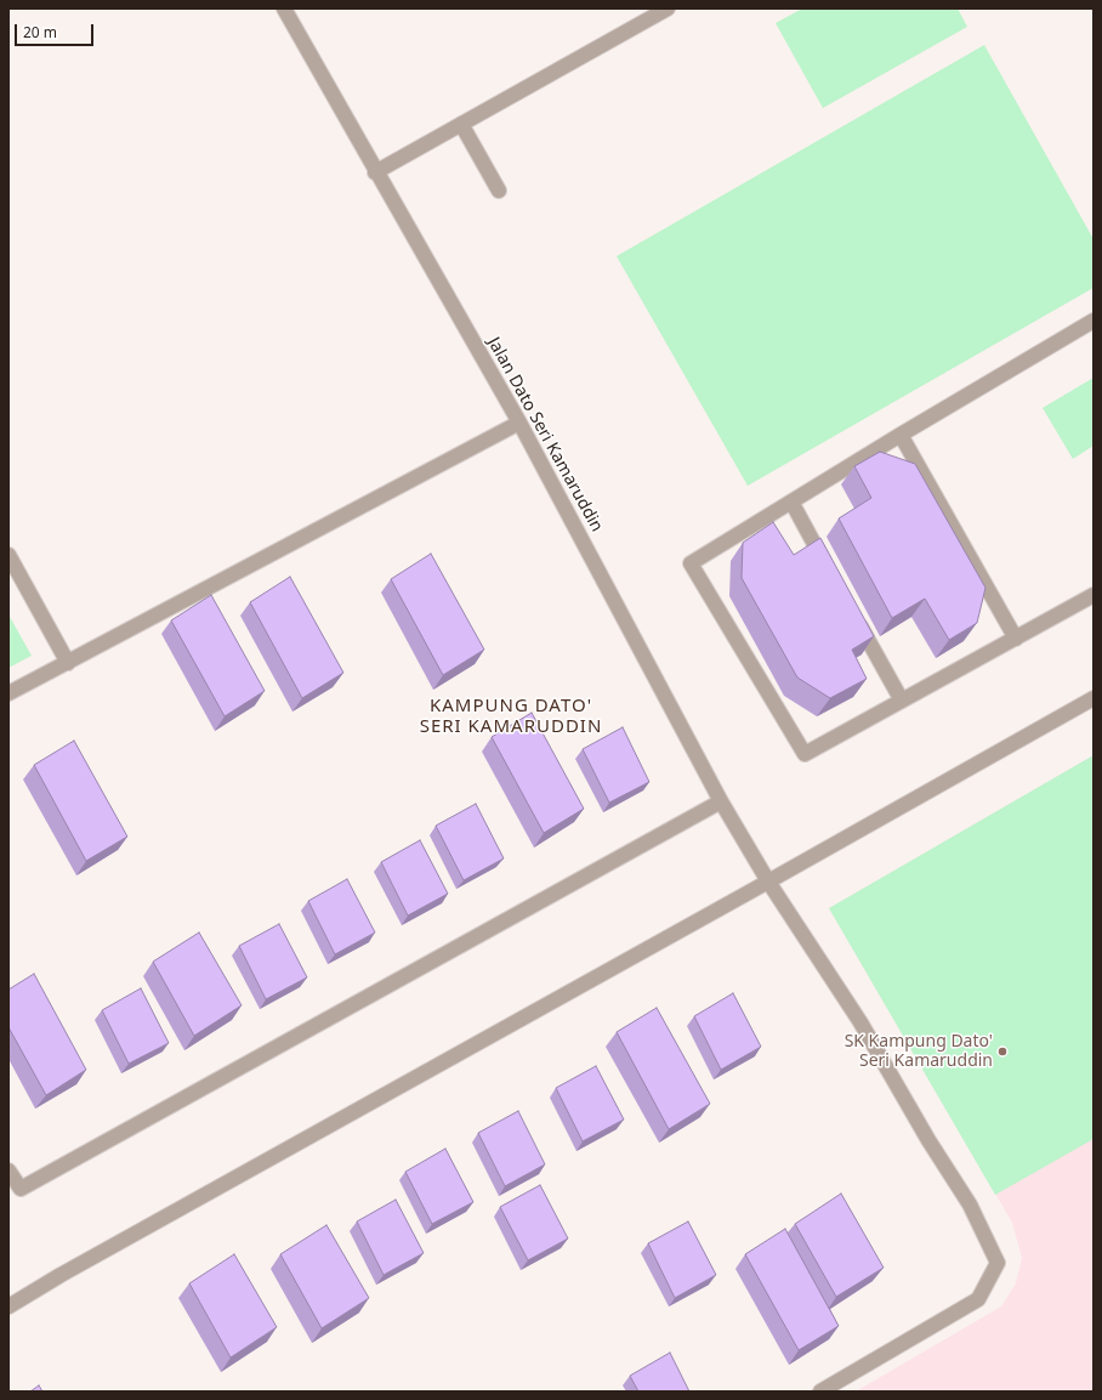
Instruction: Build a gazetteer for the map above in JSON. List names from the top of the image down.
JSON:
{
  "streets": {
    "street": ["Jalan Dato Seri Kamaruddin"]
  },
  "districts": ["KAMPUNG DATO' SERI KAMARUDDIN"],
  "places": ["SK Kampung Dato' Seri Kamaruddin"],
  "scale_bar": "20 m"
}
